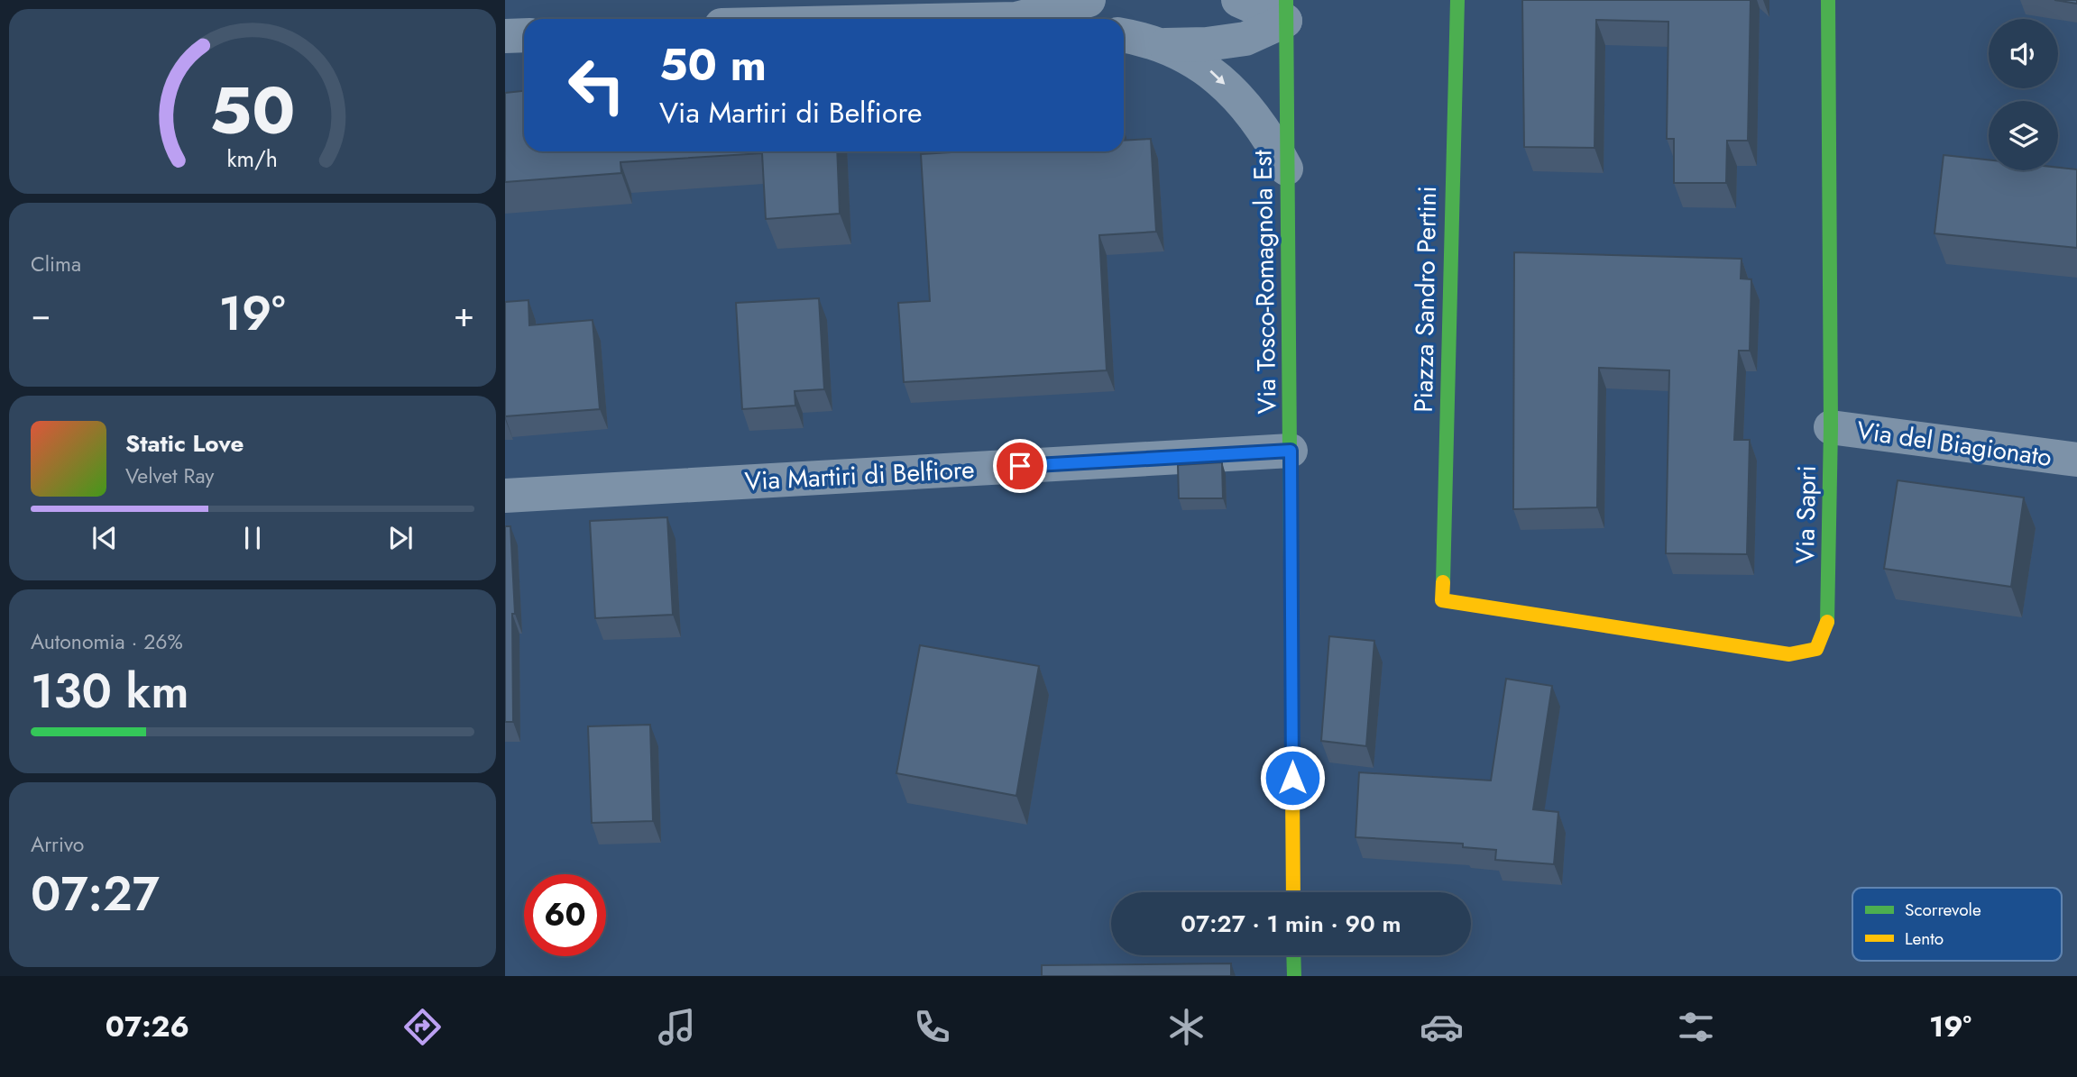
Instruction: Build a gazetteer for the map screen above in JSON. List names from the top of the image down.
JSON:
{
  "streets": {
    "street": [
      "Via Tosco-Romagnola Est",
      "Piazza Sandro Pertini",
      "Via del Biagionato",
      "Via Martiri di Belfiore",
      "Via Sapri"
    ]
  },
  "crossings": [
    ["Via Tosco-Romagnola Est", "Via Martiri di Belfiore"],
    ["Piazza Sandro Pertini", "Via Sapri"],
    ["Via del Biagionato", "Via Sapri"]
  ],
  "legend": ["Scorrevole", "Lento"],
  "page": {
    "turn": ["50 m", "Via Martiri di Belfiore"],
    "tile": [
      "Clima",
      ["Autonomia · 26%", "130 km"],
      ["Arrivo", "07:27"]
    ],
    "heat": ["−", "19°", "+"],
    "song": ["Static Love", "Velvet Ray"],
    "limit": "60",
    "trip": "07:27 · 1 min · 90 m",
    "tabs": ["07:26", "19°"],
    "gauge": ["50", "km/h"]
  }
}
